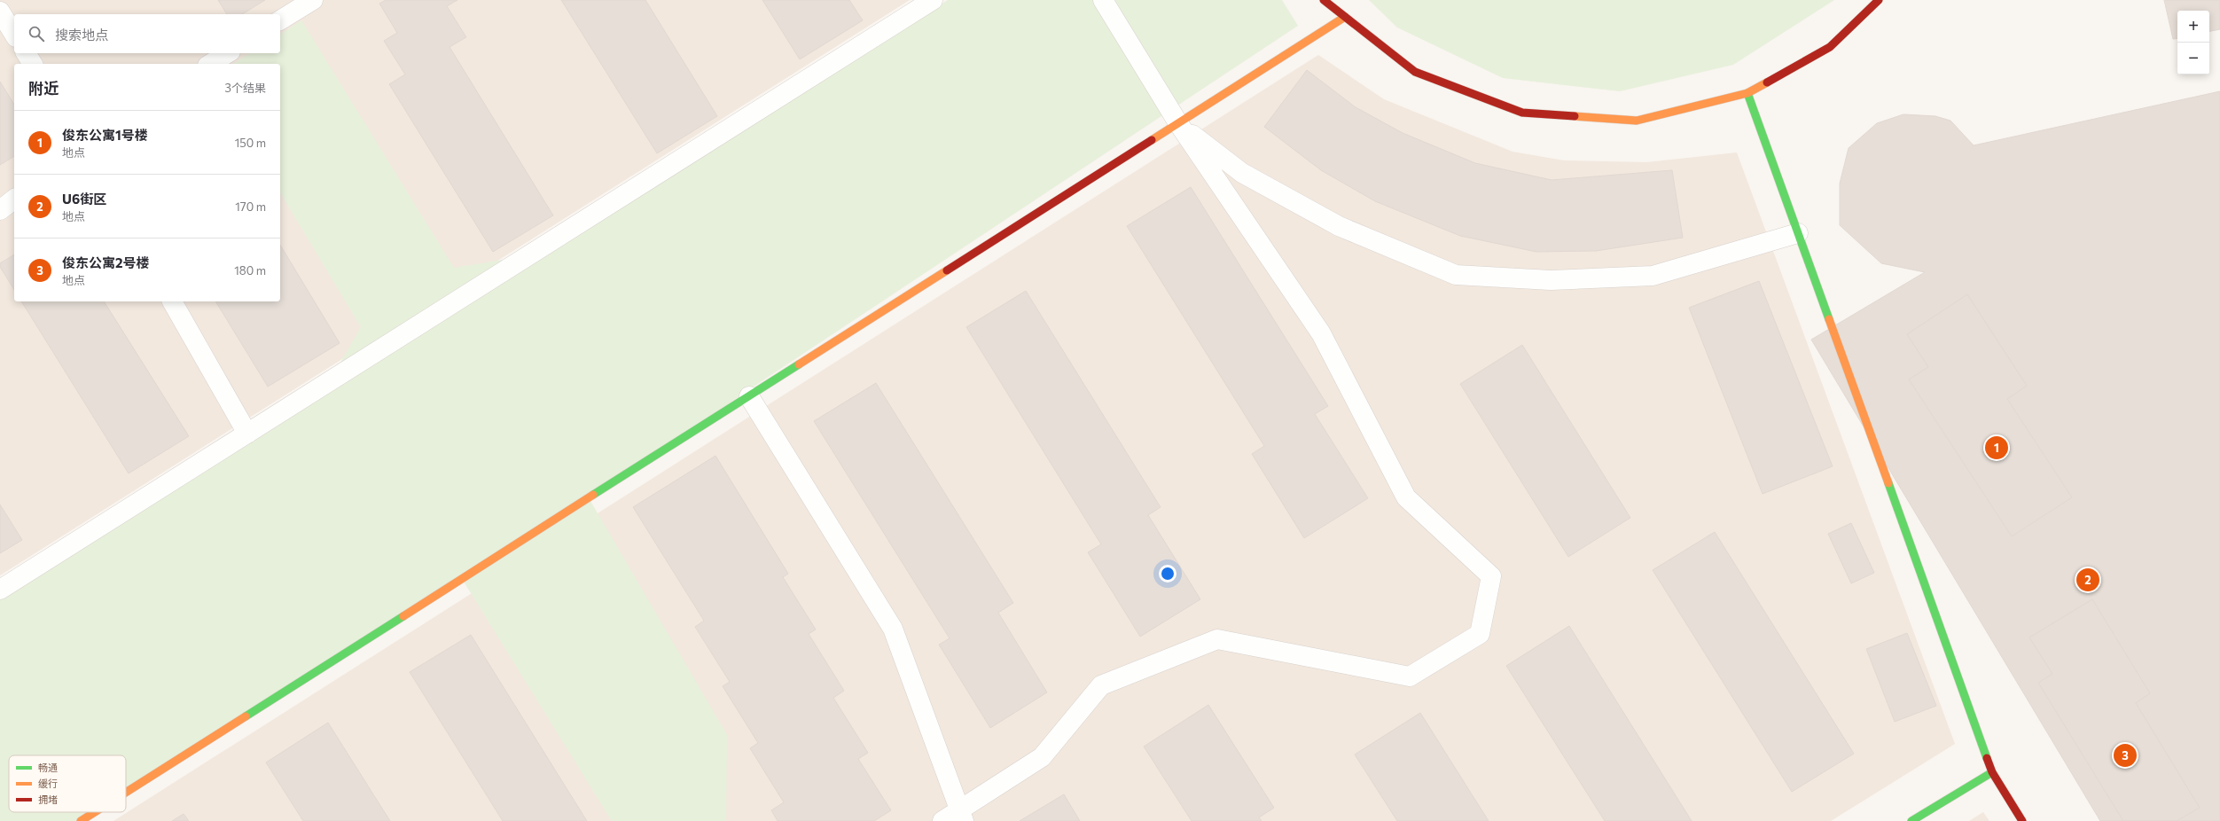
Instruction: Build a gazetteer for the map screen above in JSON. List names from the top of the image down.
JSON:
{
  "legend": ["畅通", "缓行", "拥堵"],
  "page": {
    "map_buttons": ["+", "−"],
    "search": "搜索地点",
    "heading": ["附近", "3个结果"],
    "list": [
      {
        "mark": "1",
        "name": "俊东公寓1号楼",
        "note": "地点",
        "value": "150 m"
      },
      {
        "mark": "2",
        "name": "U6街区",
        "note": "地点",
        "value": "170 m"
      },
      {
        "mark": "3",
        "name": "俊东公寓2号楼",
        "note": "地点",
        "value": "180 m"
      }
    ],
    "pins": ["1", "2", "3"]
  }
}
